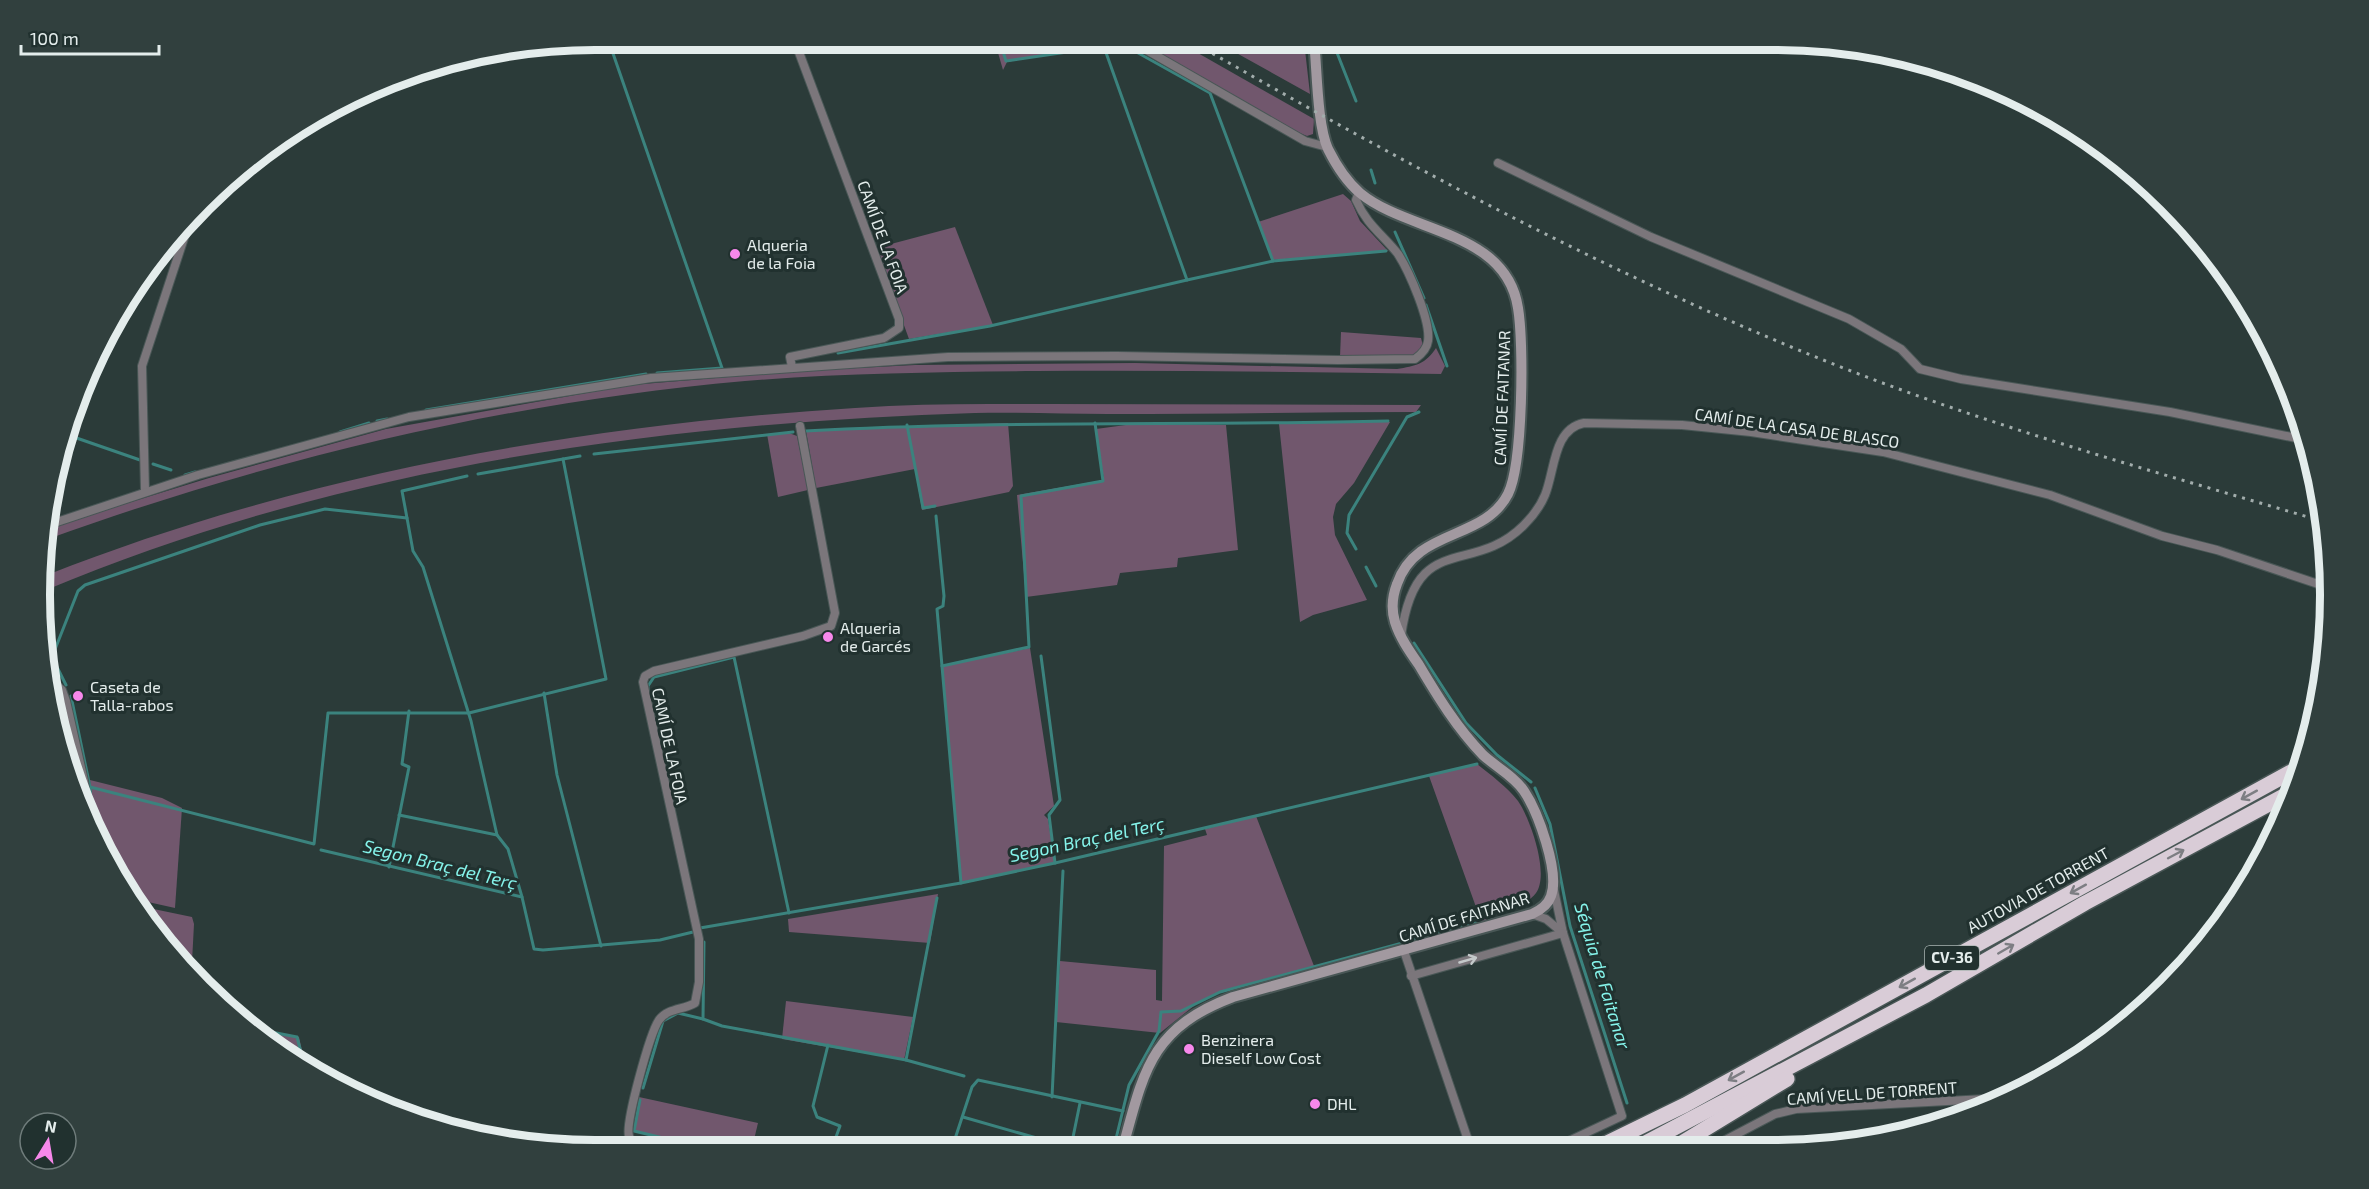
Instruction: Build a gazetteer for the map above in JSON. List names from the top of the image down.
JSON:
{
  "streets": {
    "highway": ["AUTOVIA DE TORRENT", "CV-36"],
    "street": [
      "CAMÍ DE LA FOIA",
      "CAMÍ DE FAITANAR",
      "CAMÍ DE LA CASA DE BLASCO",
      "CAMÍ VELL DE TORRENT"
    ]
  },
  "crossings": [
    ["CAMÍ DE FAITANAR", "CAMÍ DE LA CASA DE BLASCO"]
  ],
  "water": ["Segon Braç del Terç", "Séquia de Faitanar"],
  "places": [
    "Alqueria de la Foia",
    "Alqueria de Garcés",
    "Caseta de Talla-rabos",
    "Benzinera Dieself Low Cost",
    "DHL"
  ],
  "scale_bar": "100 m",
  "north": "top"
}
